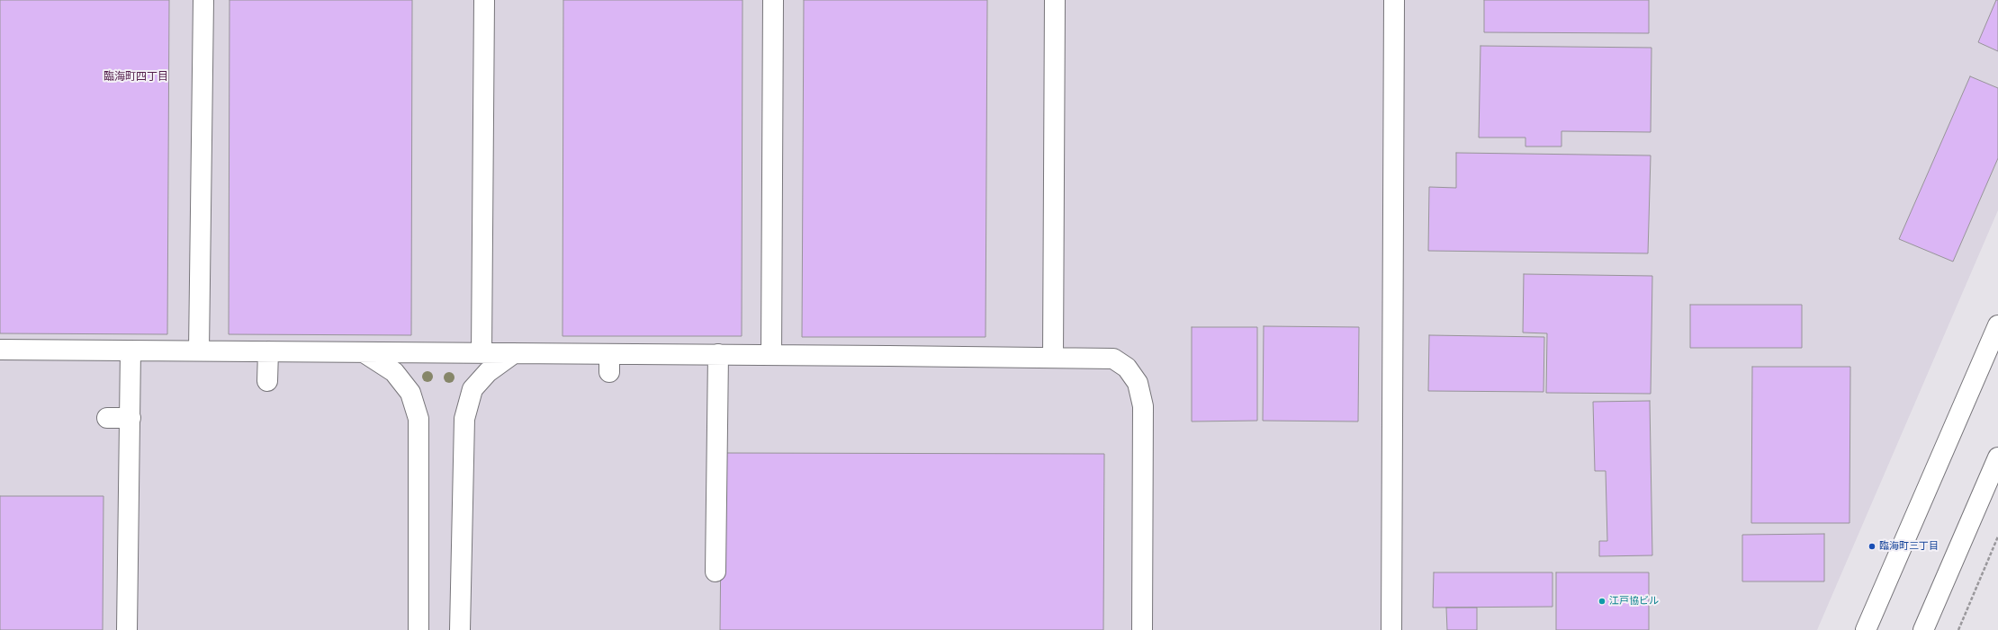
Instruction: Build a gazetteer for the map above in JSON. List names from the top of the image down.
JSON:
{
  "districts": ["臨海町四丁目"],
  "places": ["臨海町三丁目", "江戸協ビル"]
}
